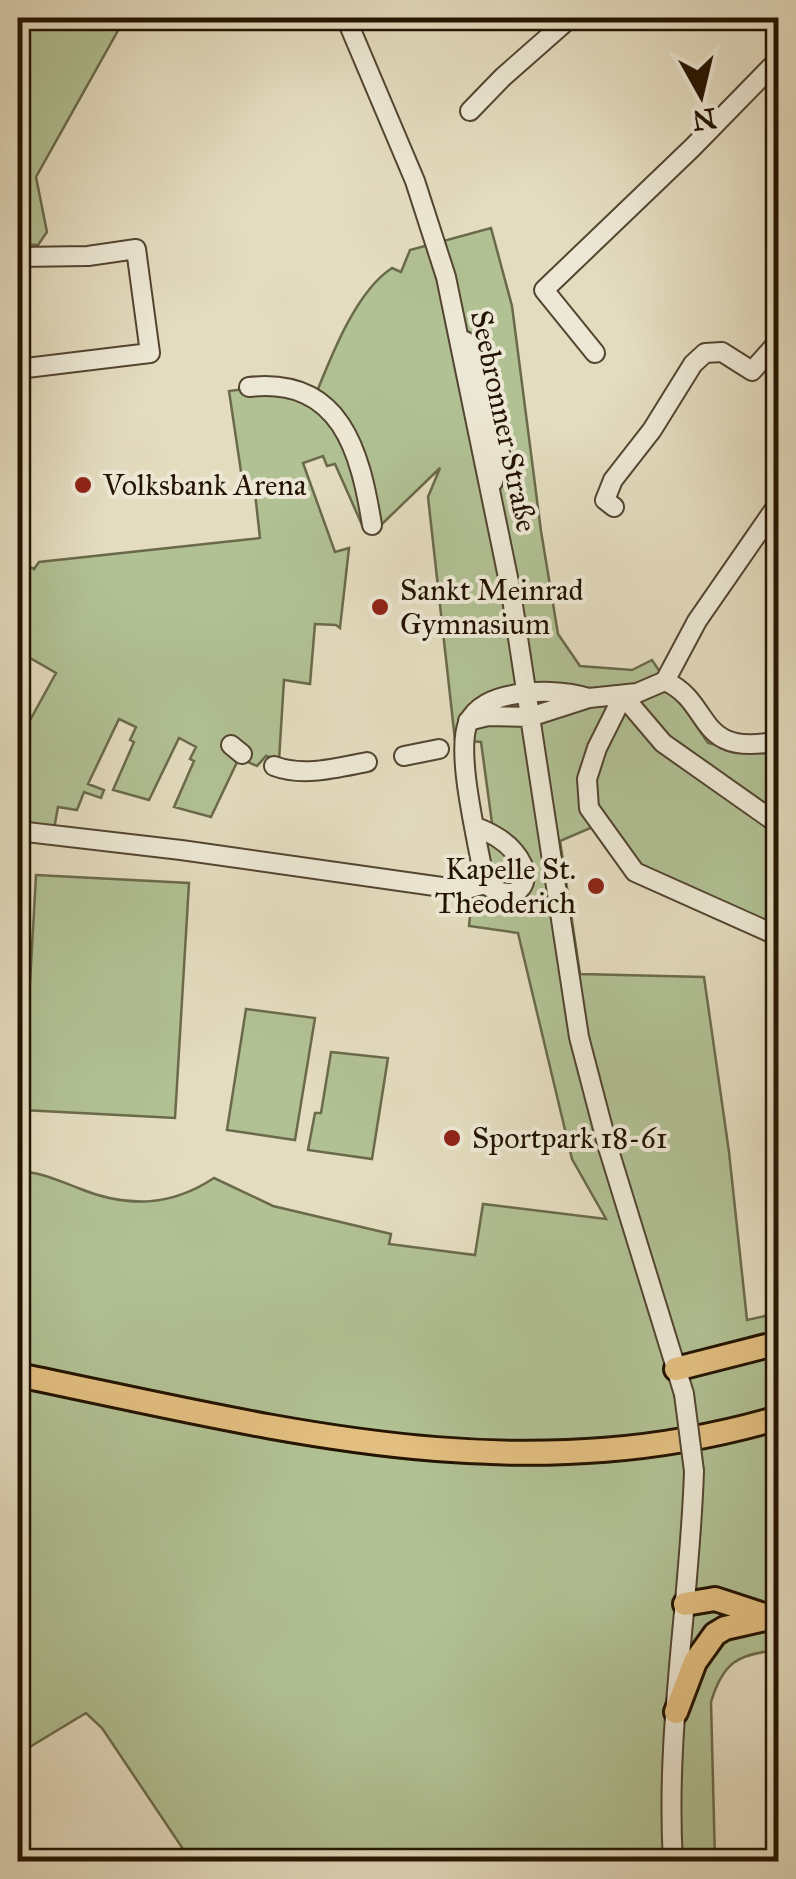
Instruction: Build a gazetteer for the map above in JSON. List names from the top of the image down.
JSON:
{
  "streets": {
    "street": ["Seebronner Straße"]
  },
  "places": [
    "Volksbank Arena",
    "Sankt Meinrad Gymnasium",
    "Kapelle St. Theoderich",
    "Sportpark 18-61"
  ],
  "north": "bottom"
}
